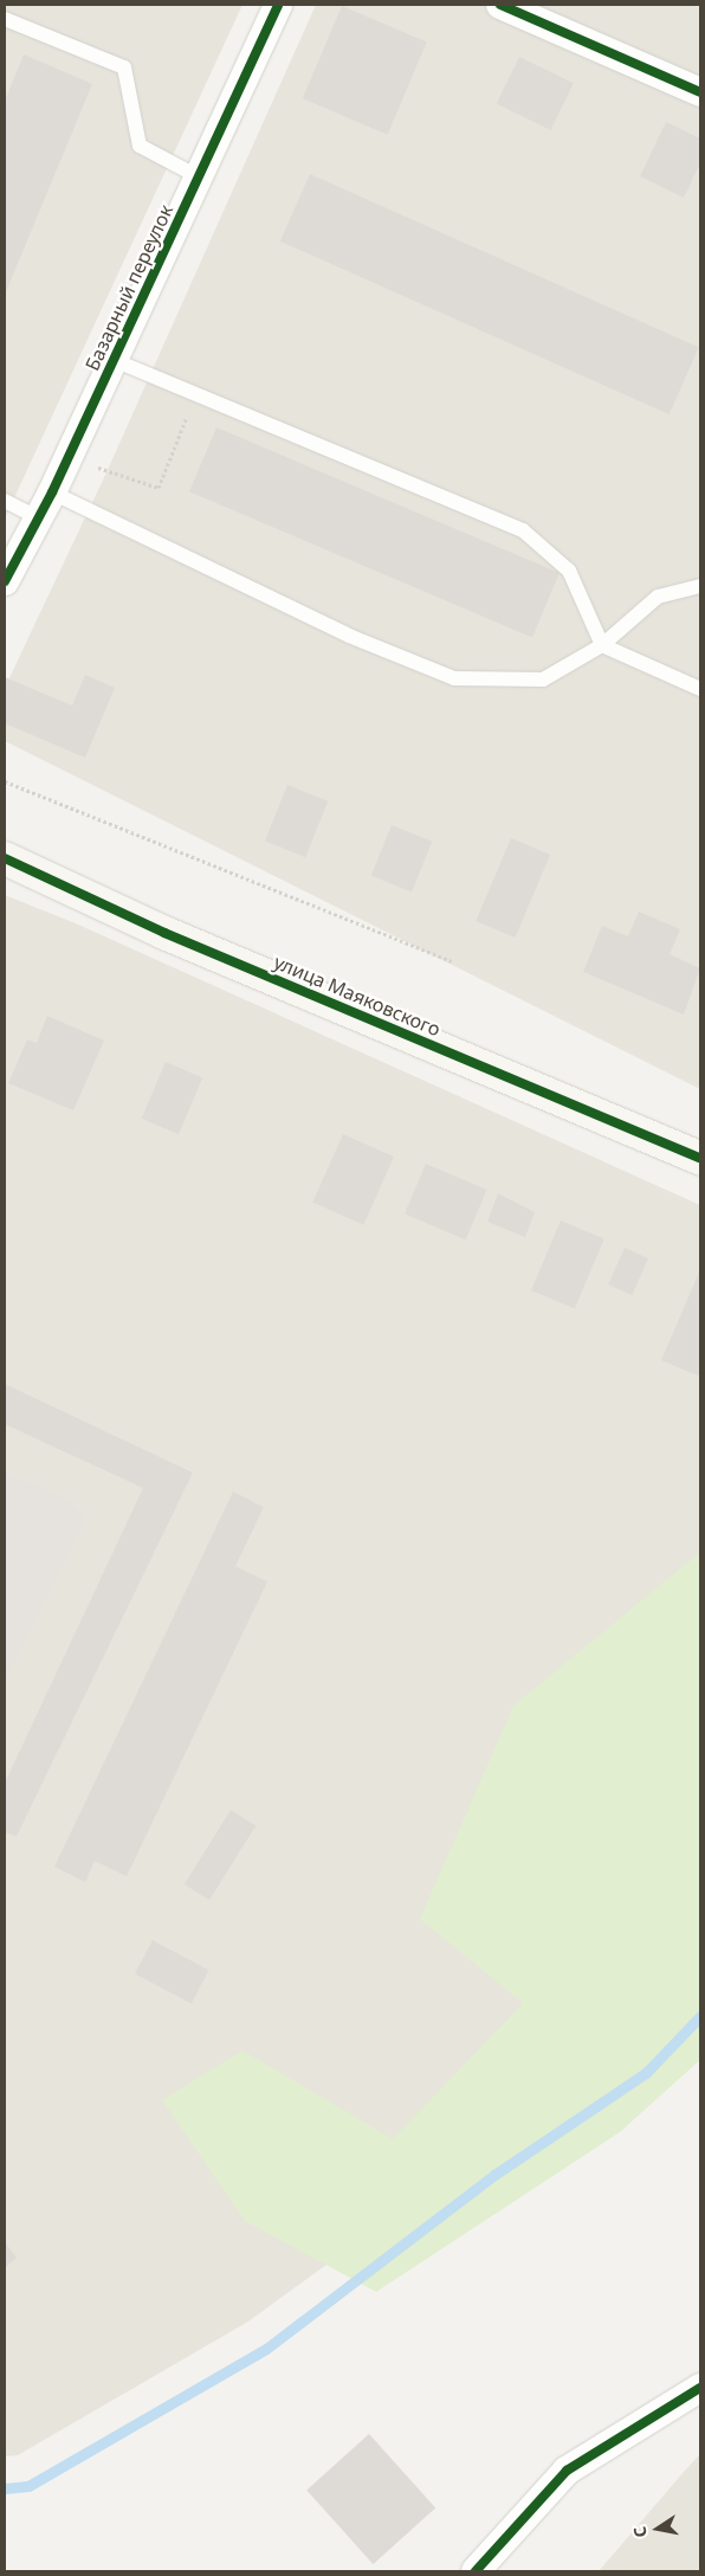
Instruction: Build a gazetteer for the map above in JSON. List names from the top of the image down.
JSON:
{
  "streets": {
    "street": ["Базарный переулок", "улица Маяковского"]
  },
  "north": "left"
}
